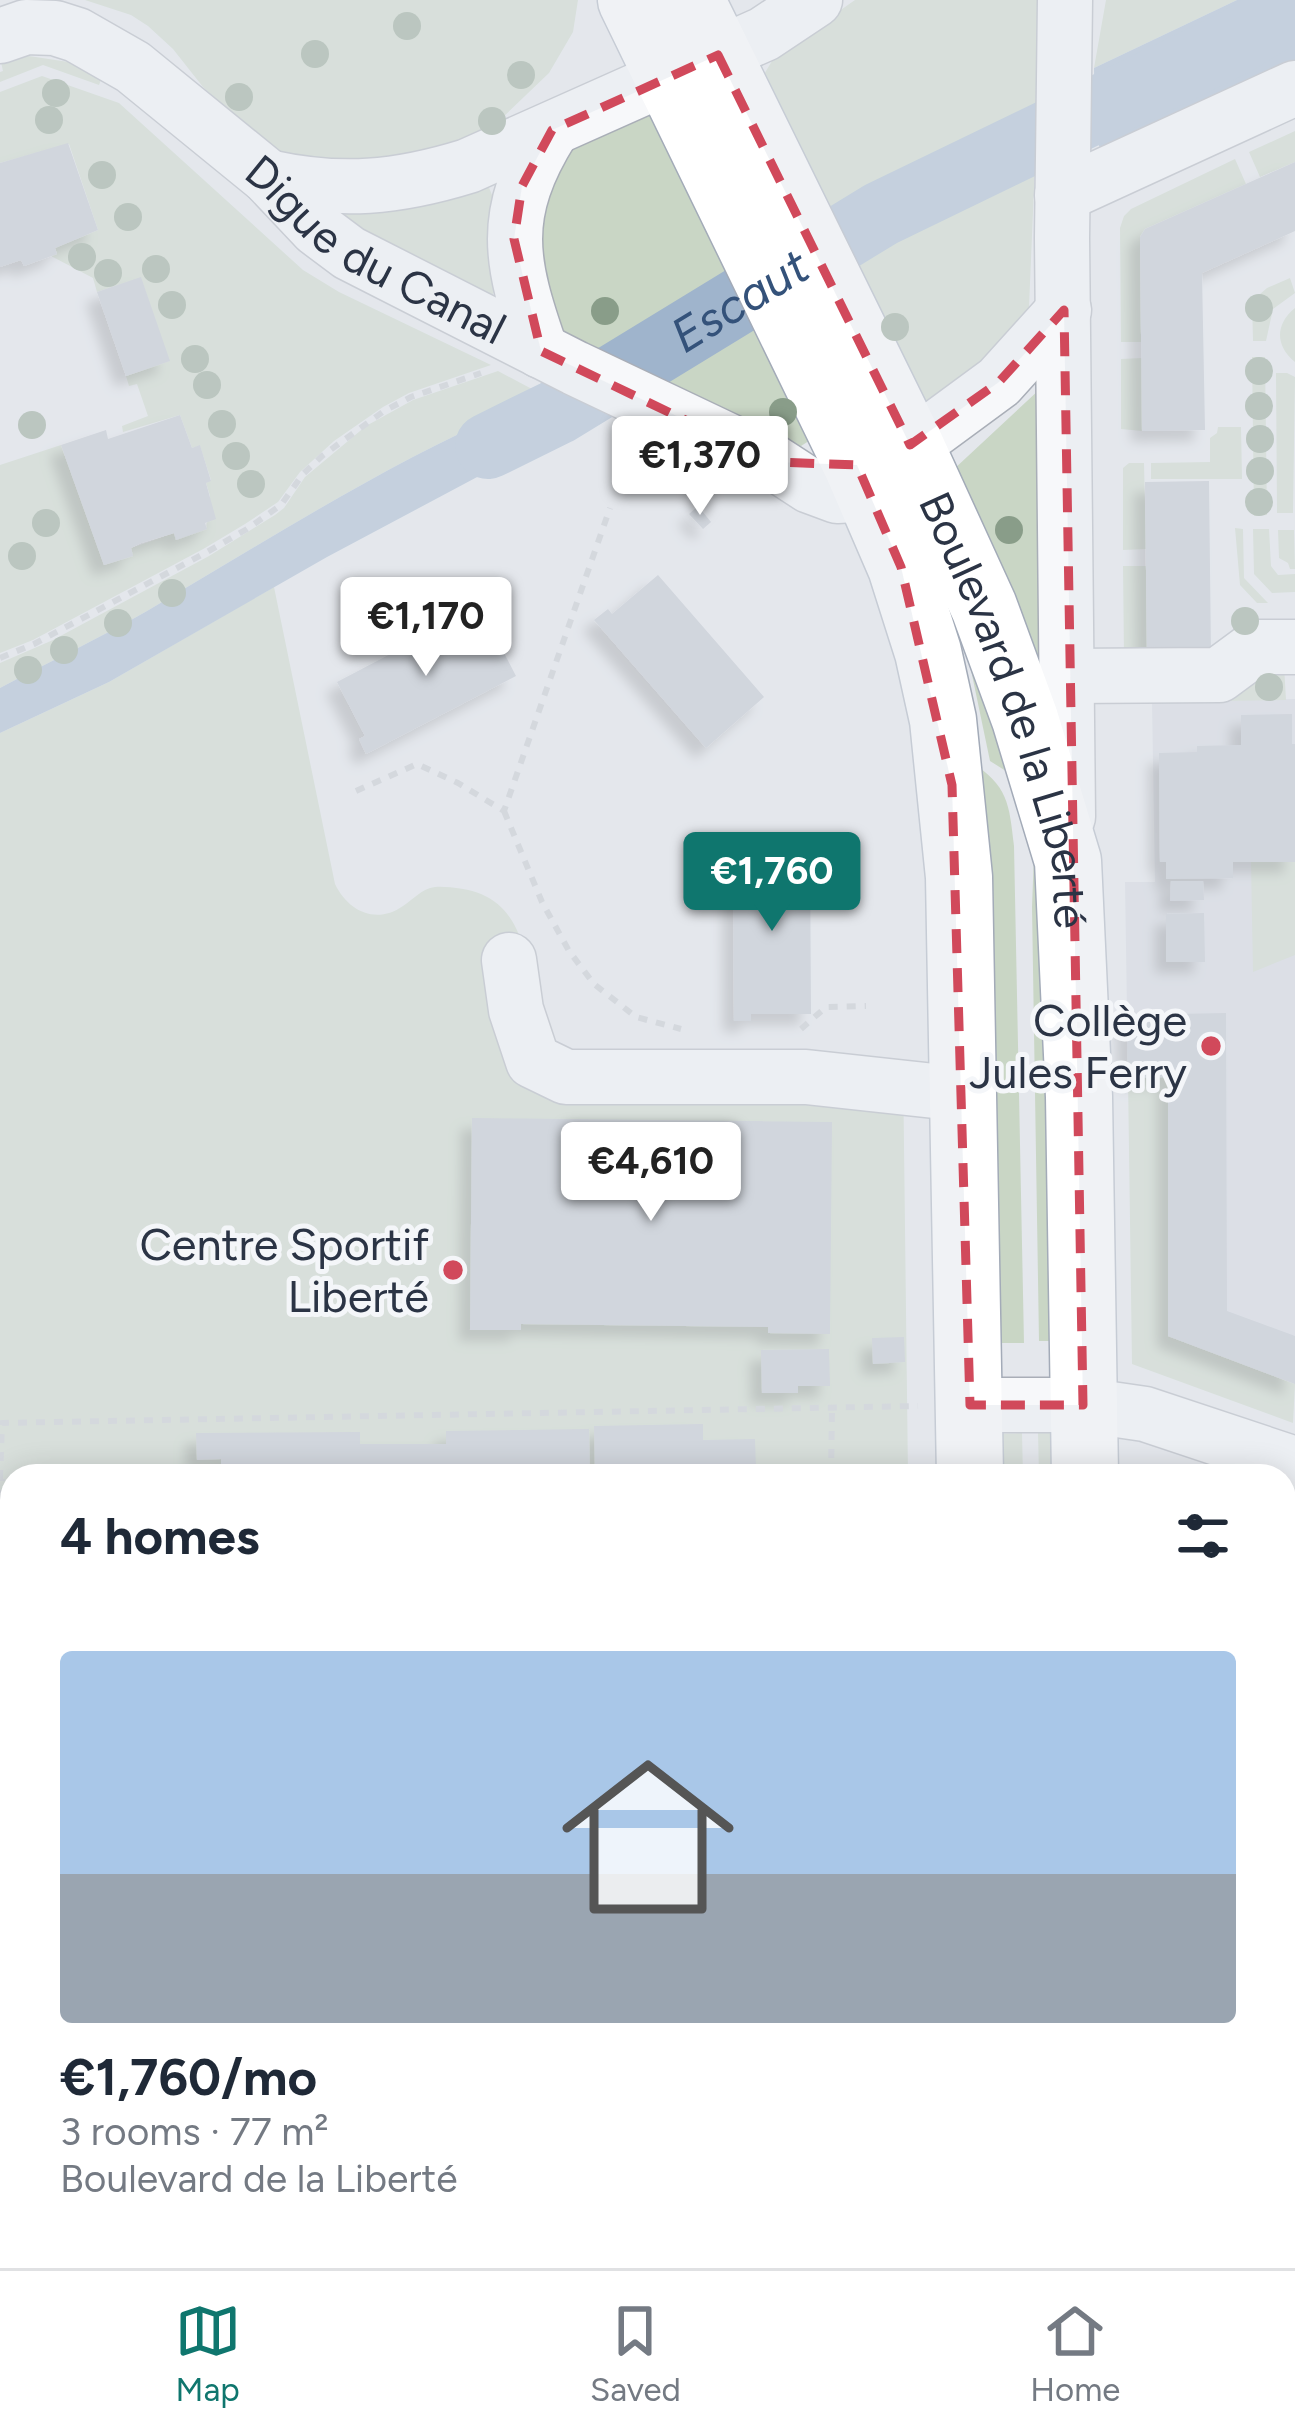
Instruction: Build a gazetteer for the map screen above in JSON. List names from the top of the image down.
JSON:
{
  "streets": {
    "main road": ["Boulevard de la Liberté"],
    "street": ["Digue du Canal"]
  },
  "crossings": [
    ["Digue du Canal", "Boulevard de la Liberté"]
  ],
  "water": ["Escaut"],
  "places": ["Collège Jules Ferry", "Centre Sportif Liberté"],
  "page": {
    "price": [
      "€1,370",
      "€1,170",
      "€1,760",
      "€4,610"
    ],
    "heading": "4 homes",
    "list": [
      {
        "name": "€1,760/mo",
        "note": "3 rooms · 77 m² · Boulevard de la Liberté"
      }
    ],
    "tabs": ["Map", "Saved", "Home"]
  }
}
